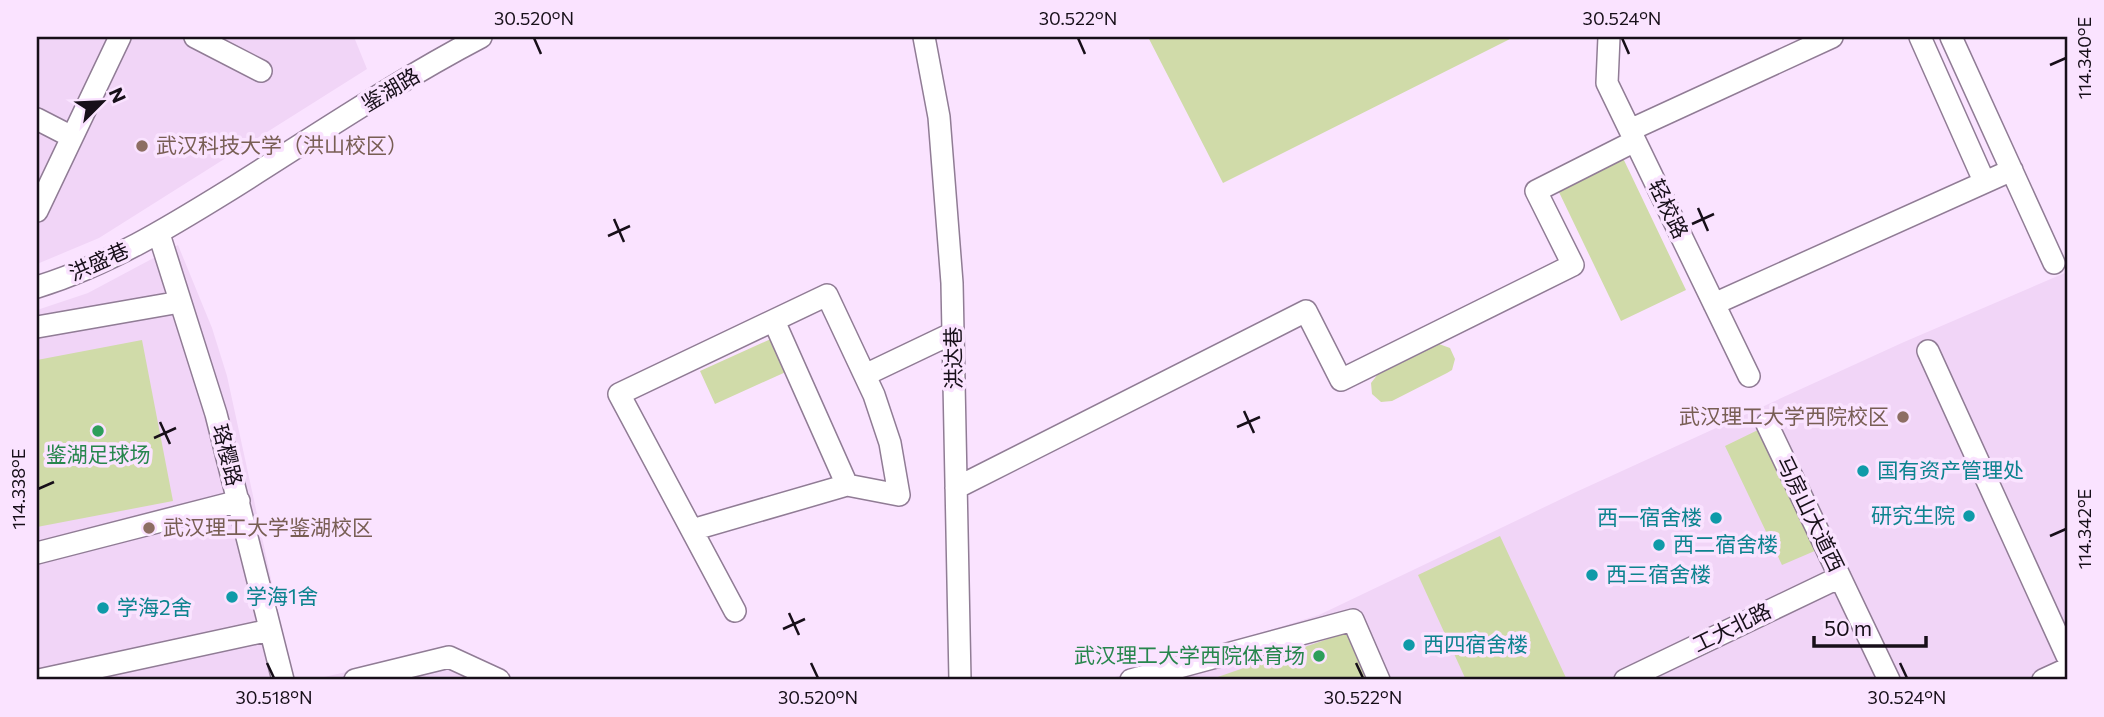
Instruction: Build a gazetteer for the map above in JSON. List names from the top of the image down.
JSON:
{
  "streets": {
    "street": [
      "鉴湖路",
      "轻校路",
      "洪盛巷",
      "洪达巷",
      "珞樱路",
      "马房山大道西",
      "工大北路"
    ]
  },
  "crossings": [
    ["鉴湖路", "洪盛巷"],
    ["鉴湖路", "珞樱路"],
    ["洪盛巷", "珞樱路"],
    ["马房山大道西", "工大北路"]
  ],
  "places": [
    "武汉科技大学（洪山校区）",
    "武汉理工大学西院校区",
    "鉴湖足球场",
    "国有资产管理处",
    "研究生院",
    "西一宿舍楼",
    "武汉理工大学鉴湖校区",
    "西二宿舍楼",
    "西三宿舍楼",
    "学海1舍",
    "学海2舍",
    "西四宿舍楼",
    "武汉理工大学西院体育场"
  ],
  "scale_bar": "50 m",
  "north": "top right",
  "coordinates": [
    "30.520°N",
    "30.522°N",
    "30.524°N",
    "114.340°E",
    "114.338°E",
    "114.342°E",
    "30.518°N"
  ]
}
